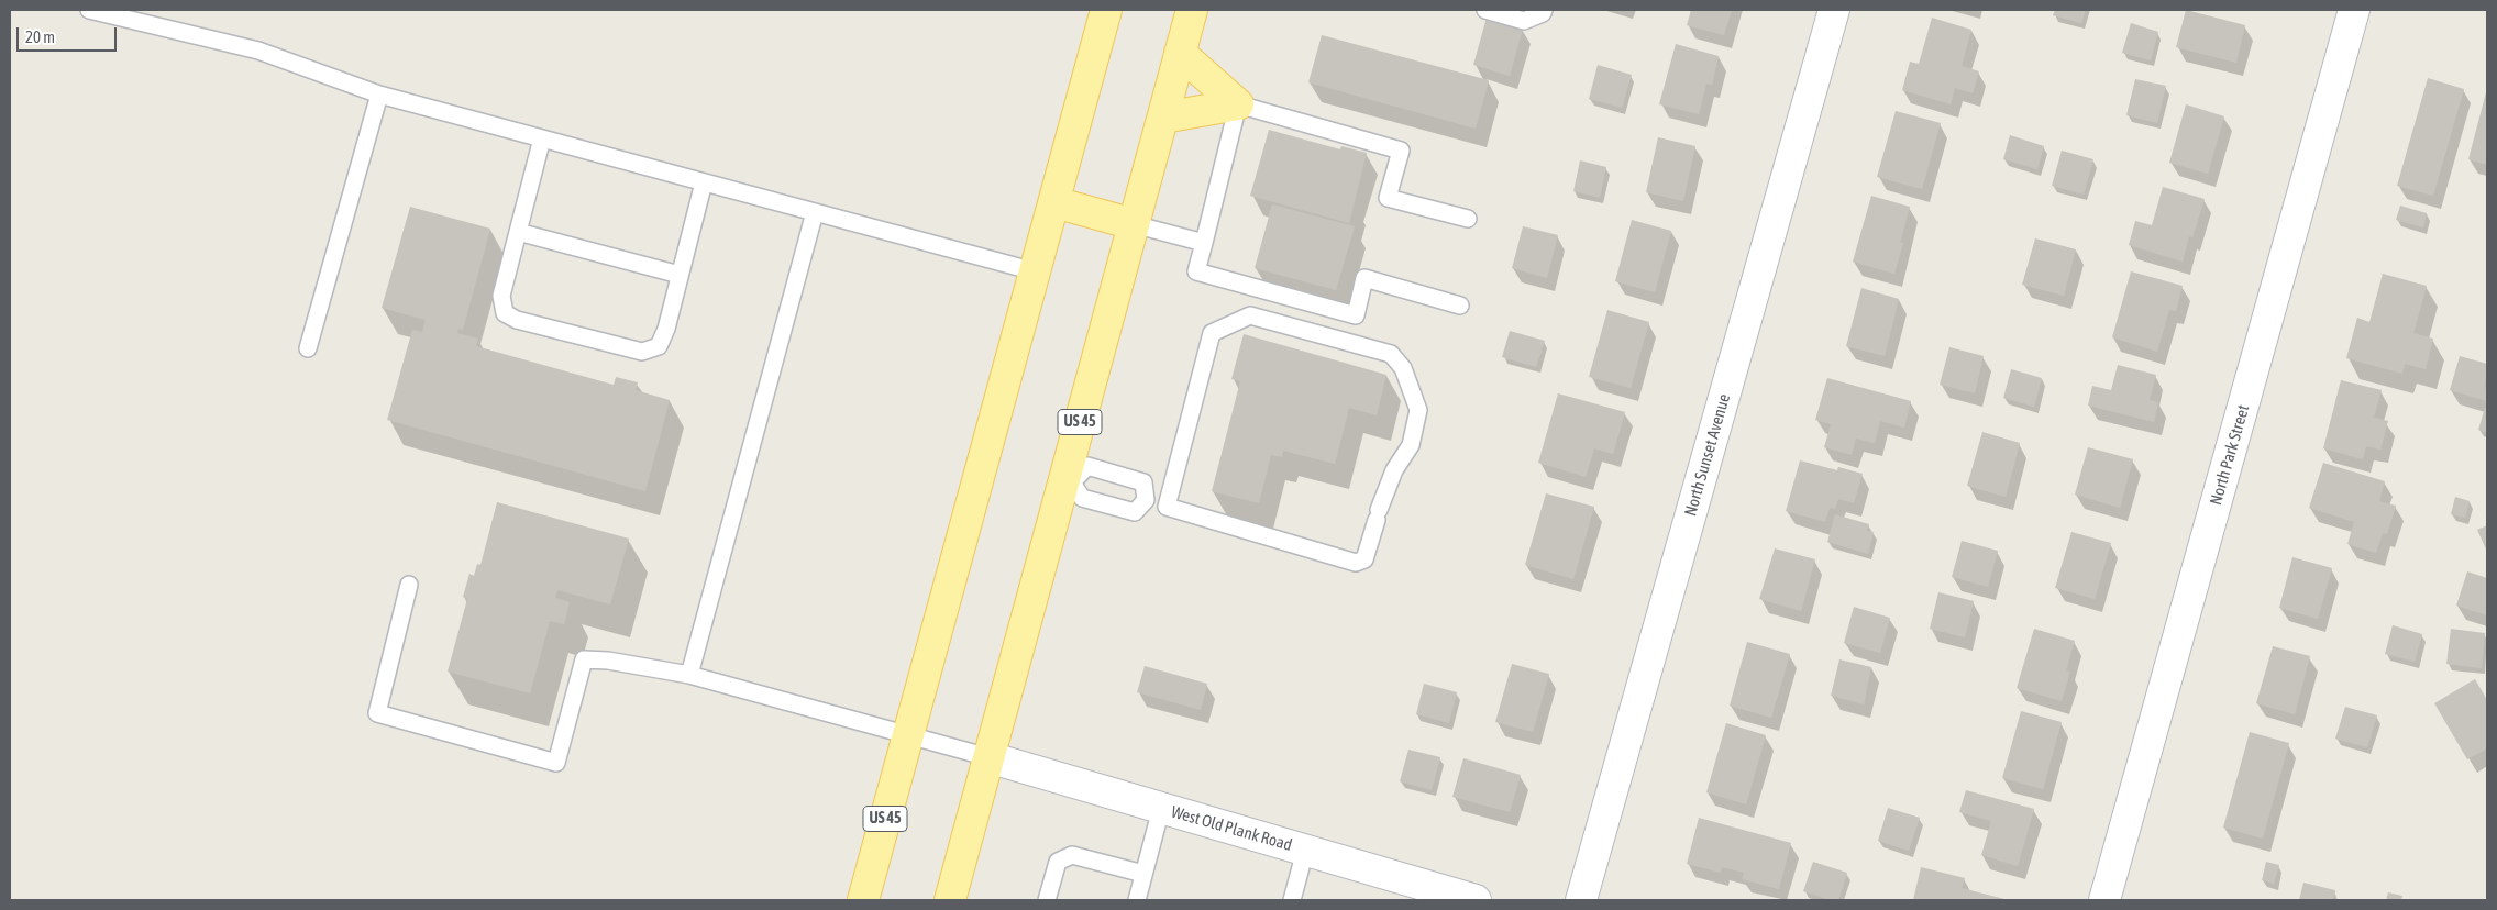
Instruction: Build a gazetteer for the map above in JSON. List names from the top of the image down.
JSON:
{
  "streets": {
    "main road": ["US 45"],
    "street": ["North Sunset Avenue", "North Park Street", "West Old Plank Road"]
  },
  "crossings": [
    ["US 45", "West Old Plank Road"]
  ],
  "scale_bar": "20 m"
}
